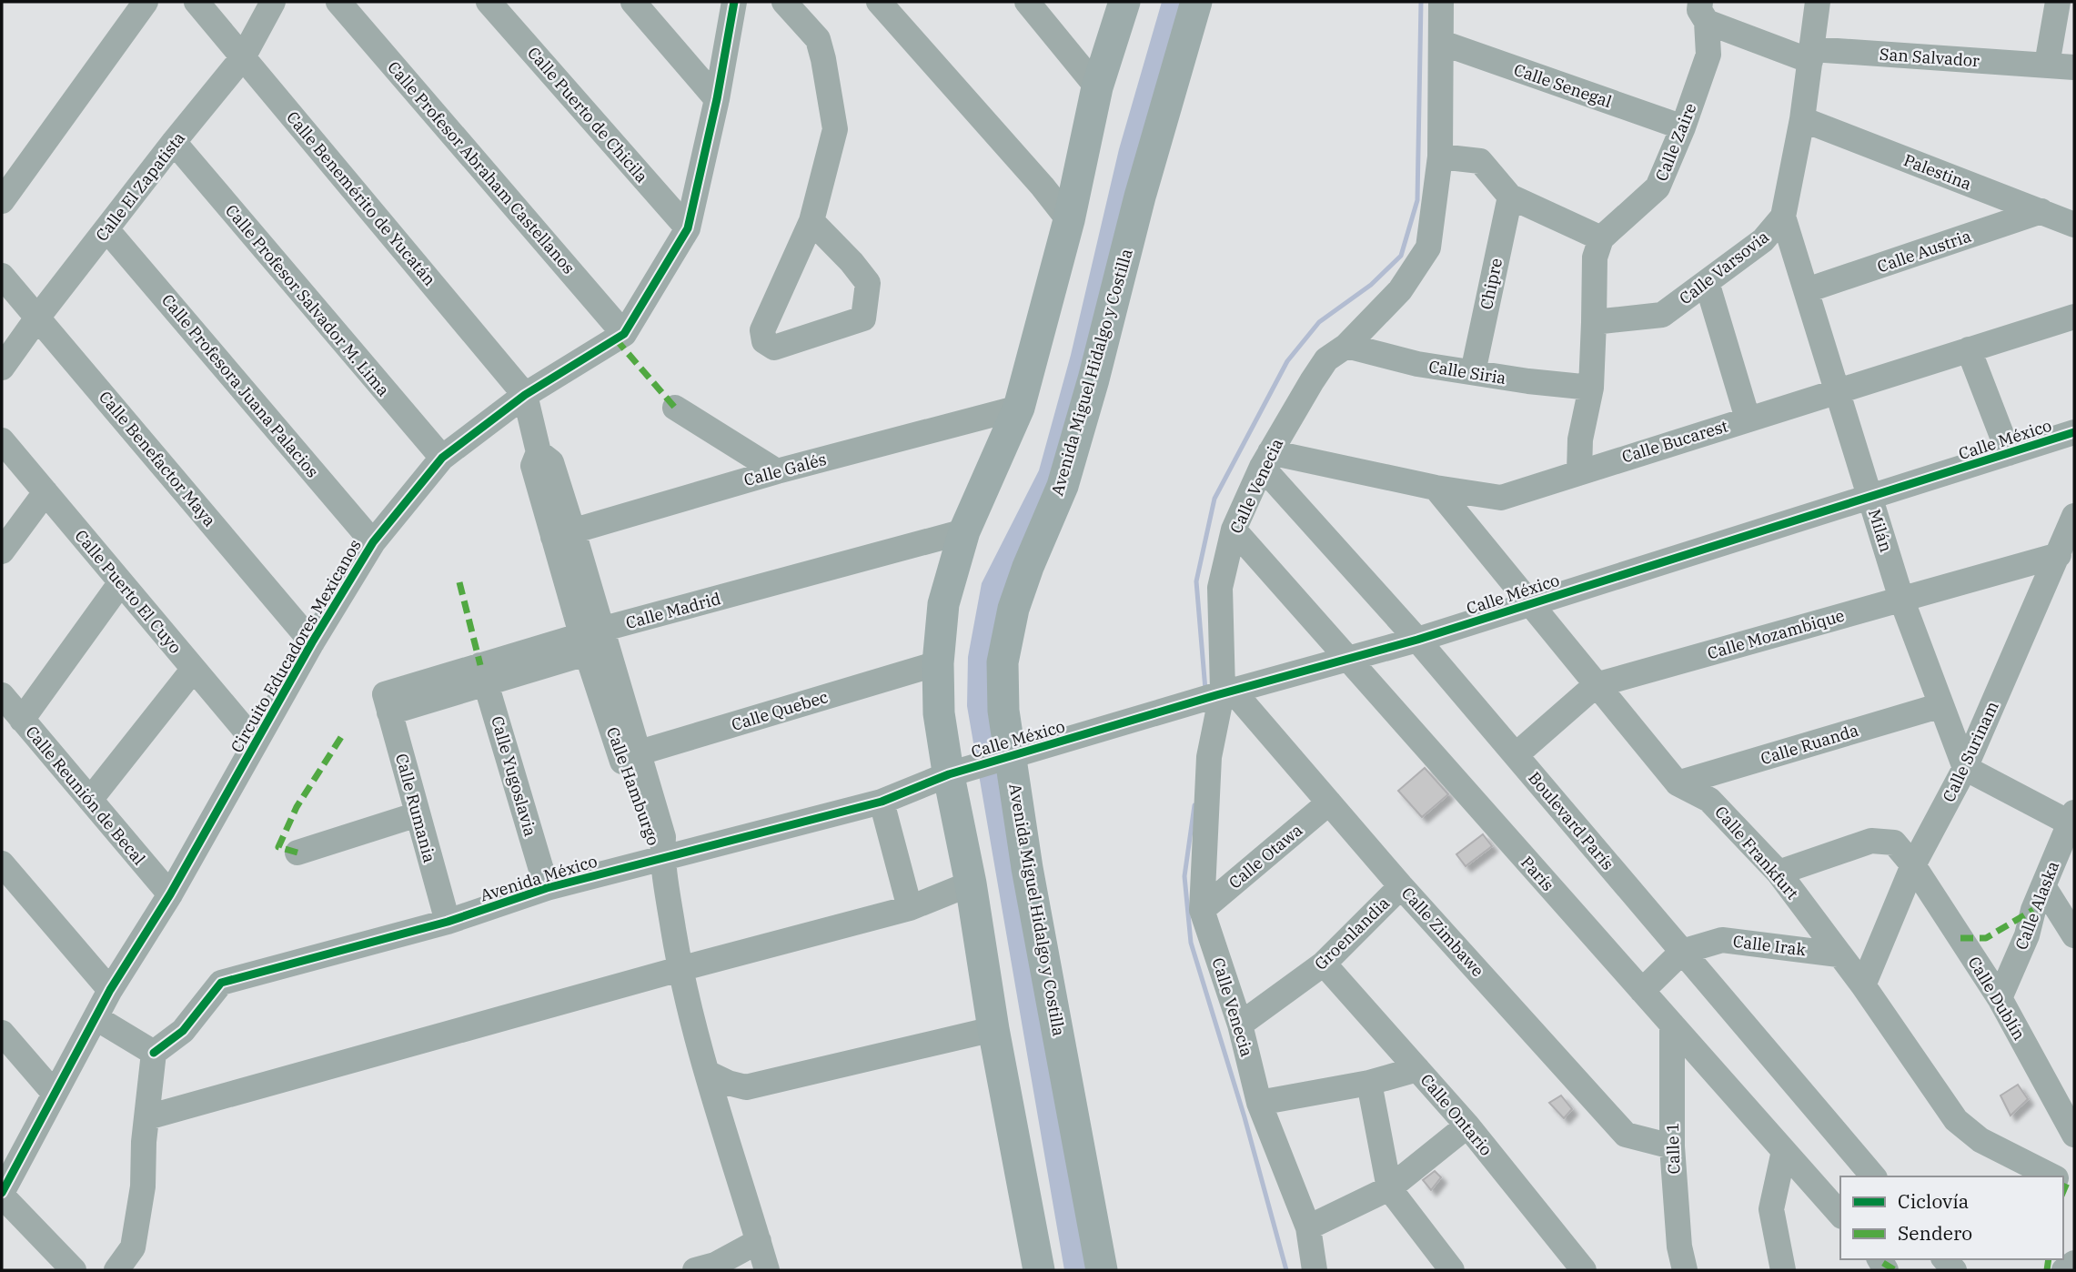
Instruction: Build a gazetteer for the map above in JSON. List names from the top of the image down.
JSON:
{
  "streets": {
    "main road": ["Avenida Miguel Hidalgo y Costilla"],
    "street": [
      "San Salvador",
      "Calle Senegal",
      "Calle Puerto de Chicila",
      "Calle Zaire",
      "Calle Profesor Abraham Castellanos",
      "Palestina",
      "Calle El Zapatista",
      "Calle Benemérito de Yucatán",
      "Calle Austria",
      "Calle Varsovia",
      "Chipre",
      "Calle Profesor Salvador M. Lima",
      "Calle Siria",
      "Calle Profesora Juana Palacios",
      "Calle México",
      "Calle Bucarest",
      "Calle Benefactor Maya",
      "Calle Galés",
      "Calle Venecia",
      "Milán",
      "Calle Puerto El Cuyo",
      "Calle Madrid",
      "Calle Mozambique",
      "Circuito Educadores Mexicanos",
      "Calle Quebec",
      "Calle Ruanda",
      "Calle Surinam",
      "Calle Yugoslavia",
      "Calle Hamburgo",
      "Calle Reunión de Becal",
      "Calle Rumania",
      "Boulevard París",
      "Calle Frankfurt",
      "Calle Otawa",
      "París",
      "Avenida México",
      "Calle Alaska",
      "Calle Zimbawe",
      "Groenlandia",
      "Calle Irak",
      "Calle Dublín",
      "Calle Ontario",
      "Calle 1"
    ]
  },
  "crossings": [
    ["San Salvador", "Calle Zaire"],
    ["San Salvador", "Calle Varsovia"],
    ["Calle Senegal", "Calle Zaire"],
    ["Calle Senegal", "Calle Venecia"],
    ["Calle Puerto de Chicila", "Circuito Educadores Mexicanos"],
    ["Calle Profesor Abraham Castellanos", "Circuito Educadores Mexicanos"],
    ["Palestina", "Calle Austria"],
    ["Palestina", "Calle Varsovia"],
    ["Calle El Zapatista", "Calle Benemérito de Yucatán"],
    ["Calle El Zapatista", "Calle Profesor Salvador M. Lima"],
    ["Calle El Zapatista", "Calle Profesora Juana Palacios"],
    ["Calle El Zapatista", "Calle Benefactor Maya"],
    ["Calle Benemérito de Yucatán", "Circuito Educadores Mexicanos"],
    ["Calle Benemérito de Yucatán", "Calle Hamburgo"],
    ["Calle Austria", "Milán"],
    ["Calle Varsovia", "Milán"],
    ["Chipre", "Calle Siria"],
    ["Calle Profesor Salvador M. Lima", "Circuito Educadores Mexicanos"],
    ["Avenida Miguel Hidalgo y Costilla", "Calle México"],
    ["Calle Siria", "Calle Venecia"],
    ["Calle Profesora Juana Palacios", "Circuito Educadores Mexicanos"],
    ["Calle México", "Calle Venecia"],
    ["Calle México", "Milán"],
    ["Calle México", "Boulevard París"],
    ["Calle México", "Calle Frankfurt"],
    ["Calle México", "París"],
    ["Calle México", "Avenida México"],
    ["Calle México", "Calle Zimbawe"],
    ["Calle Bucarest", "Calle Venecia"],
    ["Calle Bucarest", "Milán"],
    ["Calle Bucarest", "Boulevard París"],
    ["Calle Bucarest", "Calle Frankfurt"],
    ["Calle Benefactor Maya", "Circuito Educadores Mexicanos"],
    ["Calle Galés", "Calle Hamburgo"],
    ["Calle Venecia", "Boulevard París"],
    ["Calle Venecia", "Calle Otawa"],
    ["Calle Venecia", "París"],
    ["Calle Venecia", "Calle Zimbawe"],
    ["Calle Venecia", "Groenlandia"],
    ["Milán", "Calle Mozambique"],
    ["Milán", "Calle Ruanda"],
    ["Milán", "Calle Surinam"],
    ["Calle Puerto El Cuyo", "Circuito Educadores Mexicanos"],
    ["Calle Madrid", "Calle Yugoslavia"],
    ["Calle Madrid", "Calle Hamburgo"],
    ["Calle Madrid", "Calle Rumania"],
    ["Calle Mozambique", "Calle Surinam"],
    ["Calle Mozambique", "Boulevard París"],
    ["Calle Mozambique", "Calle Frankfurt"],
    ["Circuito Educadores Mexicanos", "Calle Hamburgo"],
    ["Circuito Educadores Mexicanos", "Calle Reunión de Becal"],
    ["Calle Quebec", "Calle Hamburgo"],
    ["Calle Ruanda", "Calle Frankfurt"],
    ["Calle Surinam", "Calle Frankfurt"],
    ["Calle Surinam", "Calle Dublín"],
    ["Calle Yugoslavia", "Avenida México"],
    ["Calle Hamburgo", "Avenida México"],
    ["Calle Rumania", "Avenida México"],
    ["Boulevard París", "Calle Irak"],
    ["Calle Frankfurt", "Calle Irak"],
    ["Calle Frankfurt", "Calle Dublín"],
    ["Calle Otawa", "Calle Zimbawe"],
    ["París", "Calle Irak"],
    ["París", "Calle 1"],
    ["Calle Alaska", "Calle Dublín"],
    ["Calle Zimbawe", "Groenlandia"],
    ["Calle Zimbawe", "Calle 1"],
    ["Groenlandia", "Calle Ontario"]
  ],
  "legend": ["Ciclovía", "Sendero"]
}
